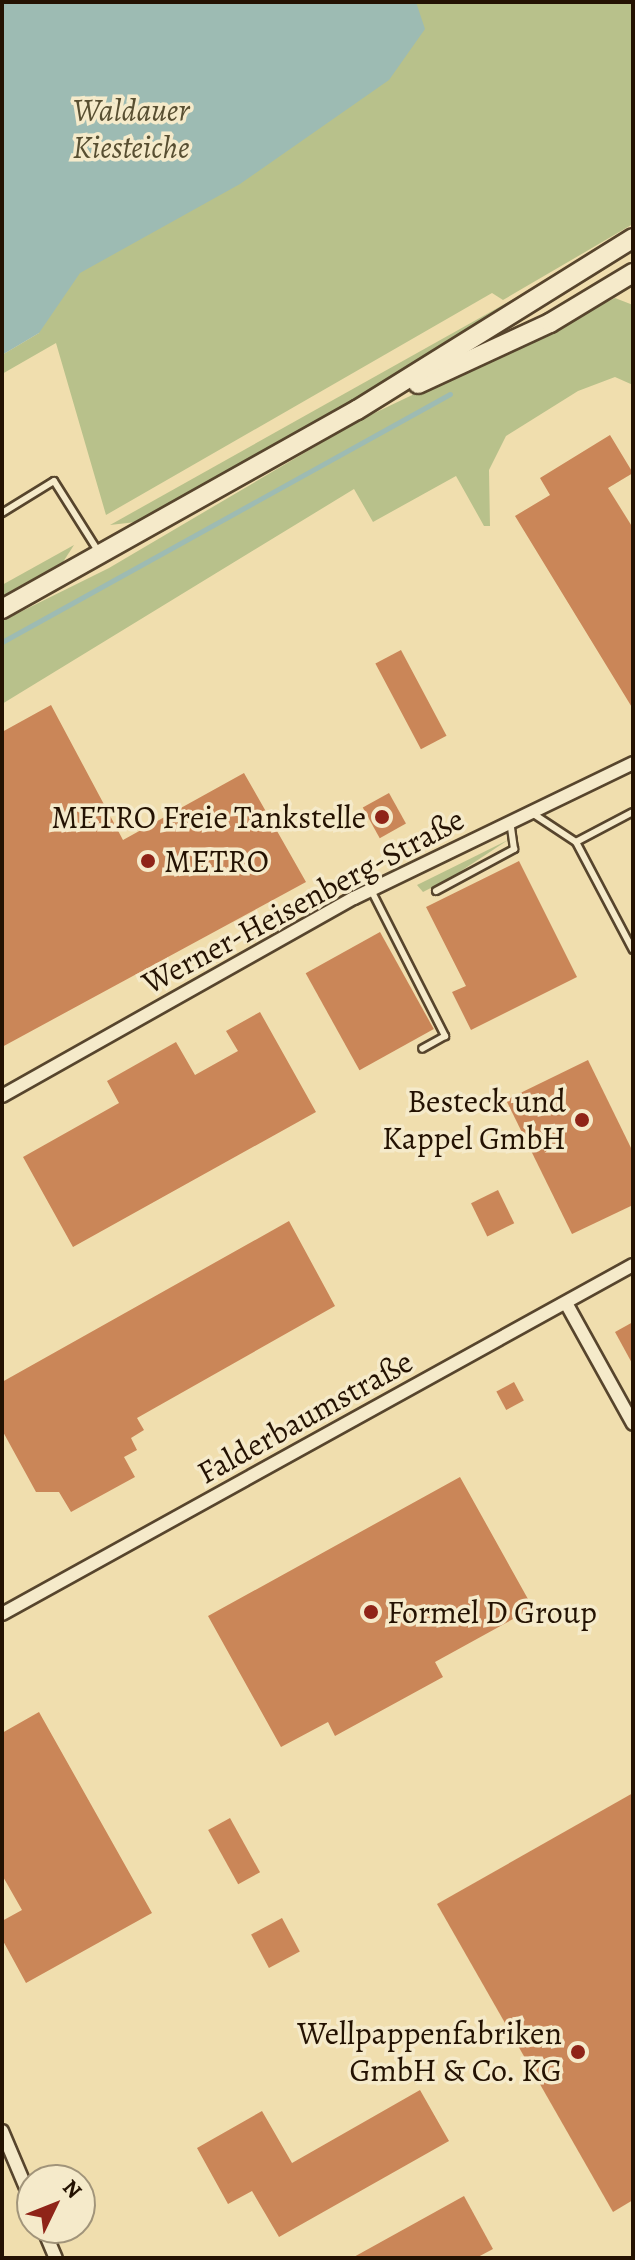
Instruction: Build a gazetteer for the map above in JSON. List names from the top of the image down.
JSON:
{
  "streets": {
    "street": ["Werner-Heisenberg-Straße", "Falderbaumstraße"]
  },
  "parks": ["Waldauer Kiesteiche"],
  "places": [
    "METRO Freie Tankstelle",
    "METRO",
    "Besteck und Kappel GmbH",
    "Formel D Group",
    "Wellpappenfabriken GmbH & Co. KG"
  ],
  "north": "top right"
}
